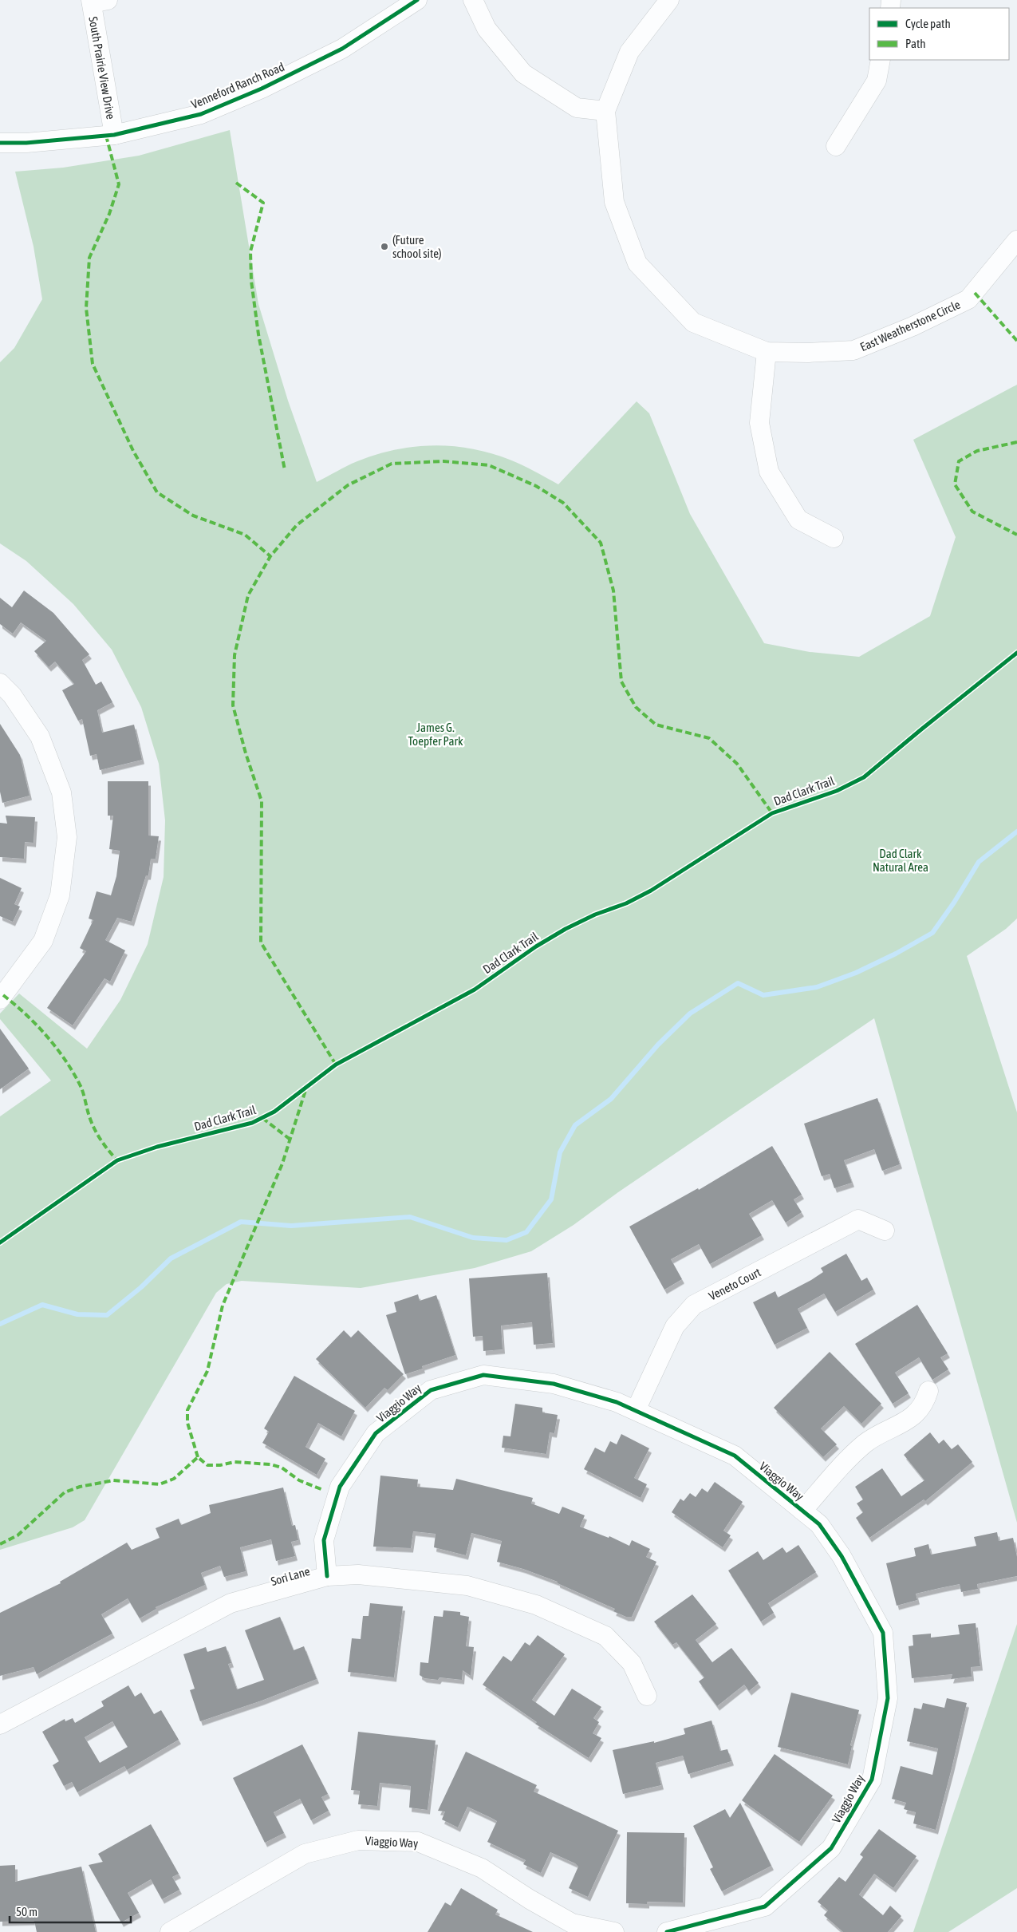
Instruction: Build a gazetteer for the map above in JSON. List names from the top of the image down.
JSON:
{
  "streets": {
    "street": [
      "South Prairie View Drive",
      "Venneford Ranch Road",
      "East Weatherstone Circle",
      "Veneto Court",
      "Viaggio Way",
      "Sori Lane"
    ],
    "cycle path": ["Dad Clark Trail"]
  },
  "crossings": [
    ["South Prairie View Drive", "Venneford Ranch Road"],
    ["Veneto Court", "Viaggio Way"],
    ["Viaggio Way", "Sori Lane"]
  ],
  "parks": ["James G. Toepfer Park", "Dad Clark Natural Area"],
  "places": ["(Future school site)"],
  "legend": ["Cycle path", "Path"],
  "scale_bar": "50 m"
}
